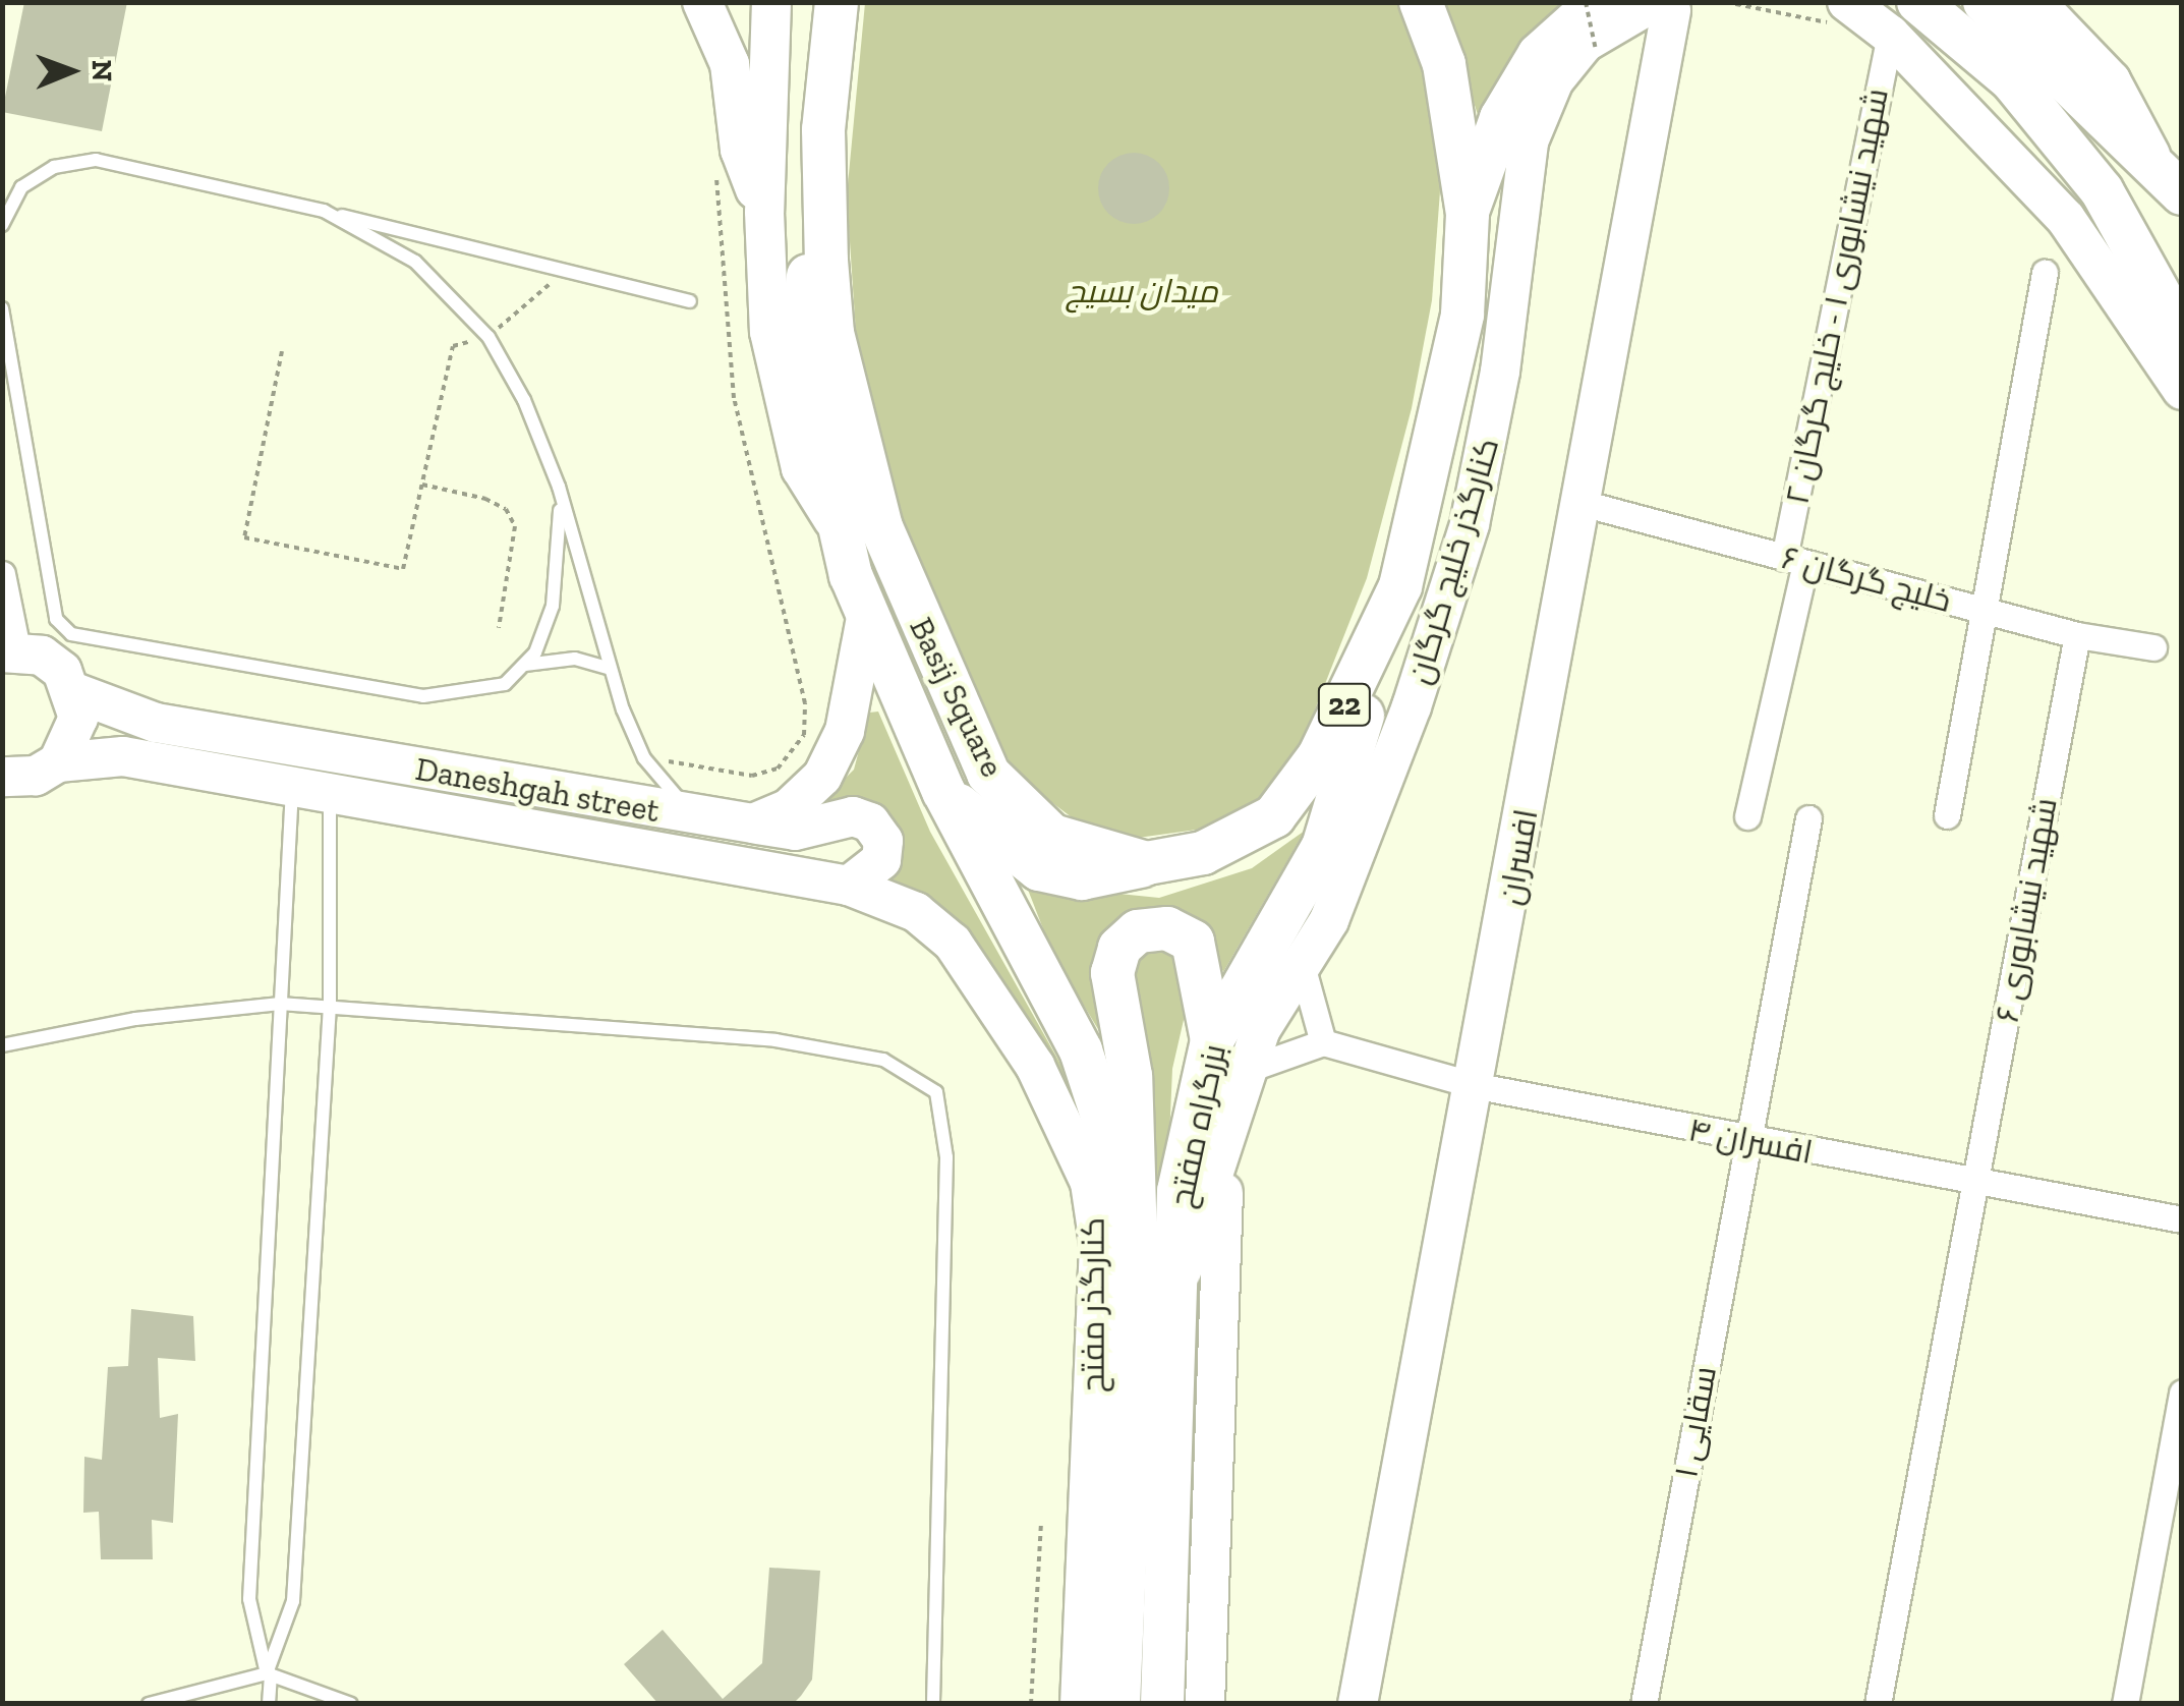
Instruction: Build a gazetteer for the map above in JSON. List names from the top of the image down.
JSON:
{
  "streets": {
    "highway": ["Basij Square", "22", "بزرگراه مفتح"],
    "main road": [
      "کنارگذر خلیج گرگان",
      "Daneshgah street",
      "افسران",
      "کنارگذر مفتح"
    ],
    "street": [
      "شهید نیشابوری ۱ - خلیج گرگان ۲",
      "خلیج گرگان ۶",
      "شهید نیشابوری ۶",
      "افسران ۴",
      "سقایی ۱"
    ]
  },
  "crossings": [
    ["شهید نیشابوری ۱ - خلیج گرگان ۲", "خلیج گرگان ۶"],
    ["کنارگذر خلیج گرگان", "افسران"],
    ["خلیج گرگان ۶", "افسران"],
    ["خلیج گرگان ۶", "شهید نیشابوری ۶"],
    ["Basij Square", "22"],
    ["Basij Square", "بزرگراه مفتح"],
    ["22", "بزرگراه مفتح"],
    ["Daneshgah street", "کنارگذر مفتح"],
    ["افسران", "افسران ۴"],
    ["شهید نیشابوری ۶", "افسران ۴"],
    ["افسران ۴", "سقایی ۱"]
  ],
  "parks": ["میدان بسیج"],
  "north": "right"
}
